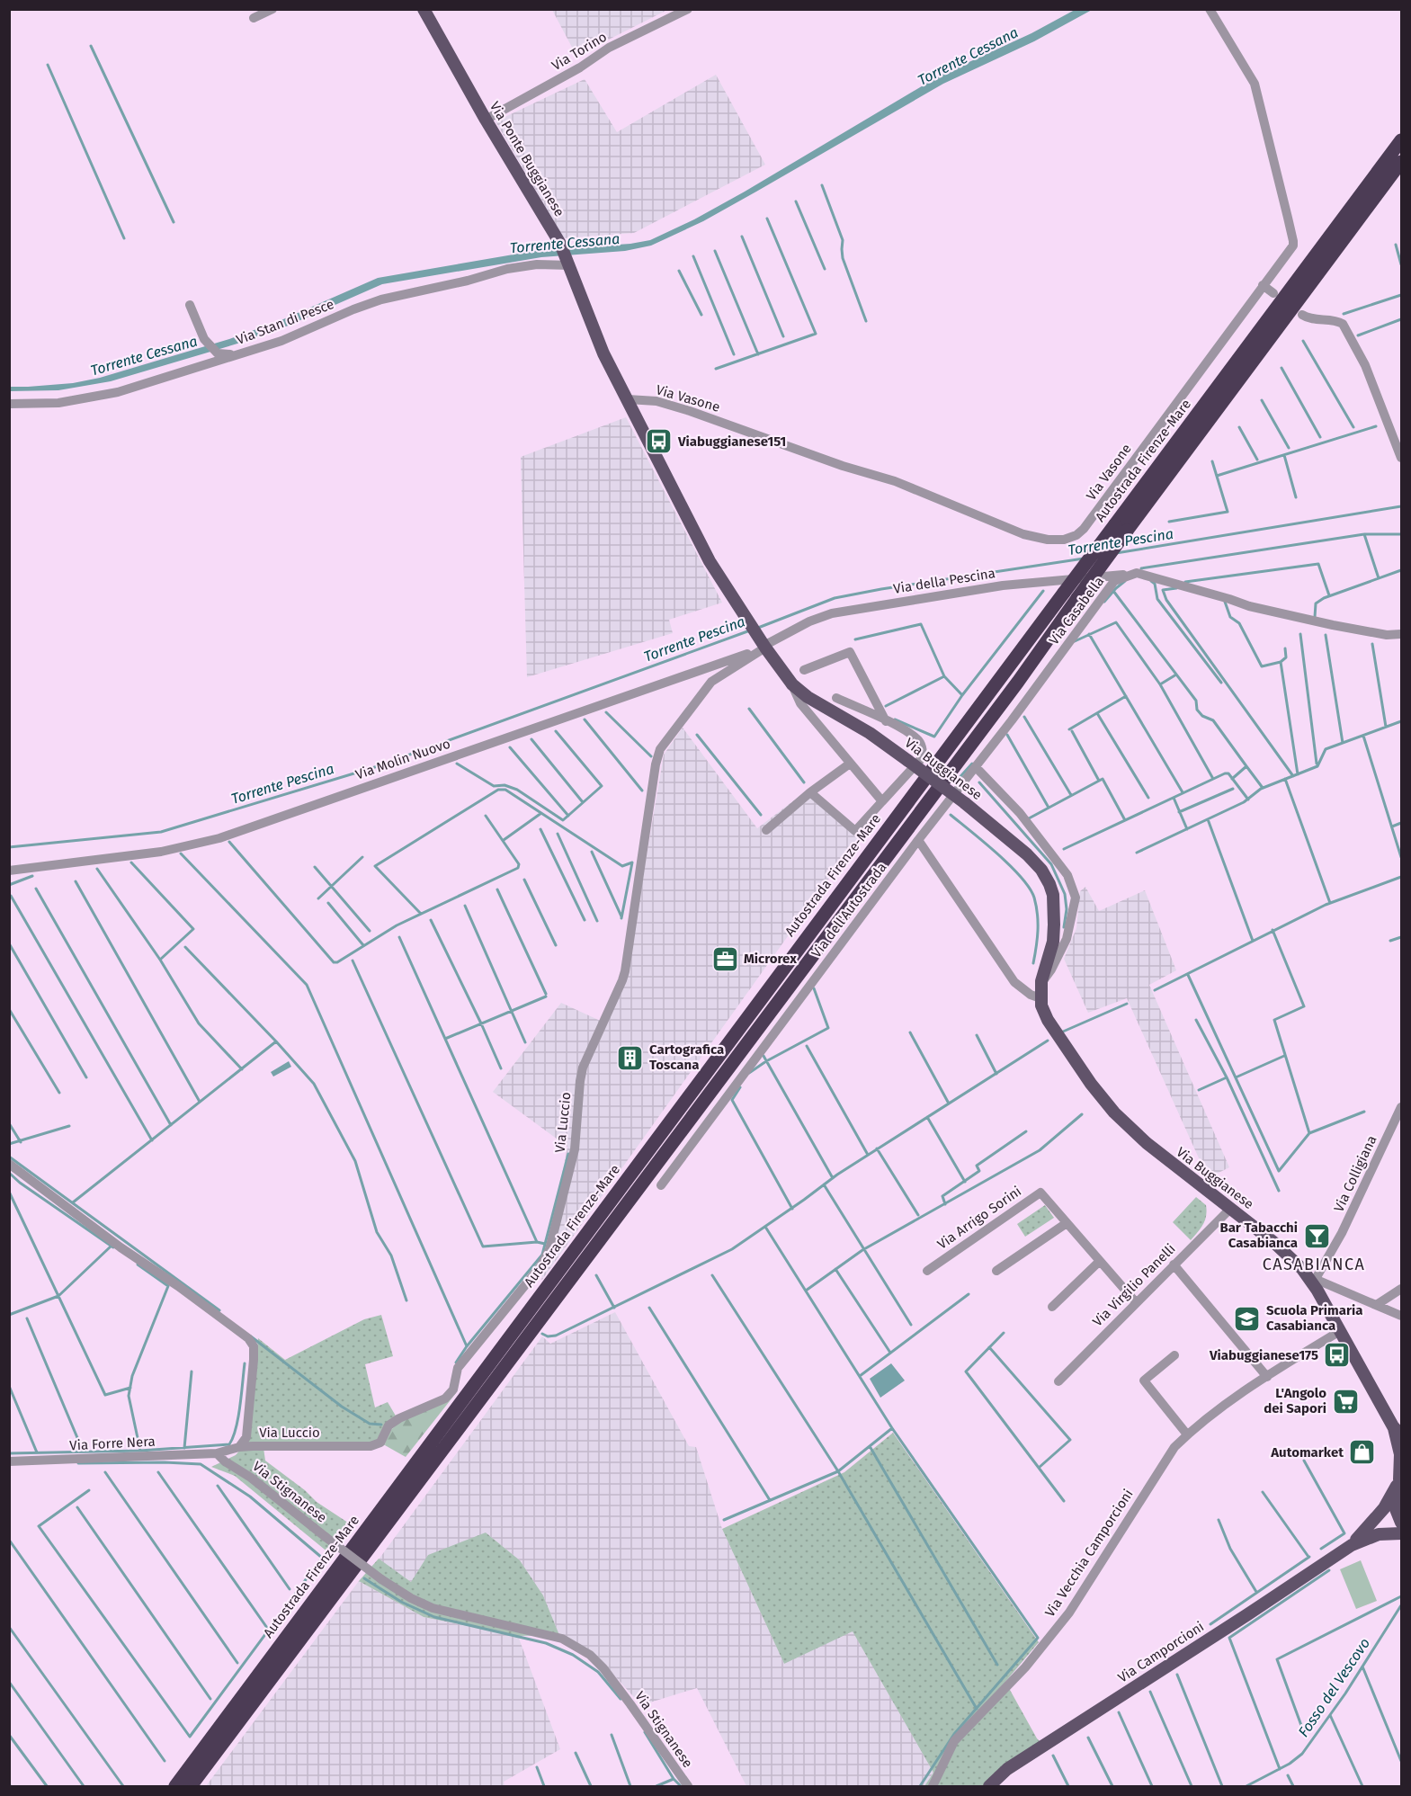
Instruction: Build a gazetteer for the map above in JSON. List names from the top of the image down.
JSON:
{
  "streets": {
    "highway": ["Autostrada Firenze-Mare"],
    "main road": ["Via Ponte Buggianese", "Via Buggianese", "Via Camporcioni"],
    "street": [
      "Via Torino",
      "Via Stan di Pesce",
      "Via Vasone",
      "Via della Pescina",
      "Via Casabella",
      "Via Molin Nuovo",
      "Via dell'Autostrada",
      "Via Luccio",
      "Via Colligiana",
      "Via Arrigo Sorini",
      "Via Virgilio Panelli",
      "Via Forre Nera",
      "Via Stignanese",
      "Via Vecchia Camporcioni"
    ]
  },
  "crossings": [
    ["Via Torino", "Via Ponte Buggianese"],
    ["Via Ponte Buggianese", "Via Stan di Pesce"],
    ["Via Ponte Buggianese", "Via Vasone"],
    ["Via Ponte Buggianese", "Via Buggianese"],
    ["Via della Pescina", "Via Casabella"],
    ["Via della Pescina", "Via Molin Nuovo"],
    ["Via della Pescina", "Via Buggianese"],
    ["Via della Pescina", "Via Luccio"],
    ["Via Casabella", "Via Buggianese"],
    ["Via Casabella", "Via dell'Autostrada"],
    ["Via Molin Nuovo", "Via Buggianese"],
    ["Via Molin Nuovo", "Via Luccio"],
    ["Via Buggianese", "Via Luccio"],
    ["Via Buggianese", "Via Colligiana"],
    ["Via Buggianese", "Via Virgilio Panelli"],
    ["Via Buggianese", "Via Vecchia Camporcioni"],
    ["Via Arrigo Sorini", "Via Virgilio Panelli"],
    ["Via Forre Nera", "Via Stignanese"]
  ],
  "districts": ["CASABIANCA"],
  "water": ["Torrente Cessana", "Torrente Pescina", "Fosso del Vescovo"],
  "places": {
    "bus stop": ["Viabuggianese151", "Viabuggianese175"],
    "office": ["Microrex"],
    "building": ["Cartografica Toscana"],
    "bar": ["Bar Tabacchi Casabianca"],
    "school or university": ["Scuola Primaria Casabianca"],
    "supermarket": ["L'Angolo dei Sapori"],
    "shop": ["Automarket"]
  }
}
